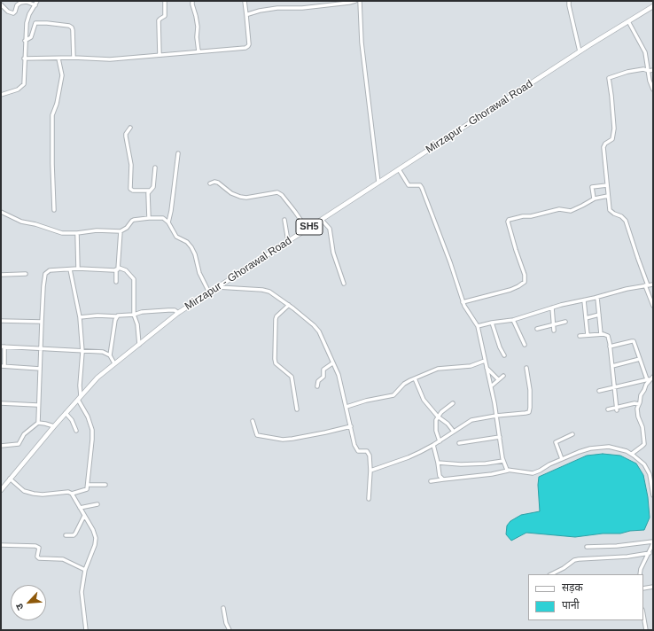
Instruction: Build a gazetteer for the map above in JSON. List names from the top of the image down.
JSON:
{
  "streets": {
    "main road": ["Mirzapur - Ghorawal Road", "SH5"]
  },
  "legend": ["सड़क", "पानी"],
  "north": "bottom left"
}
